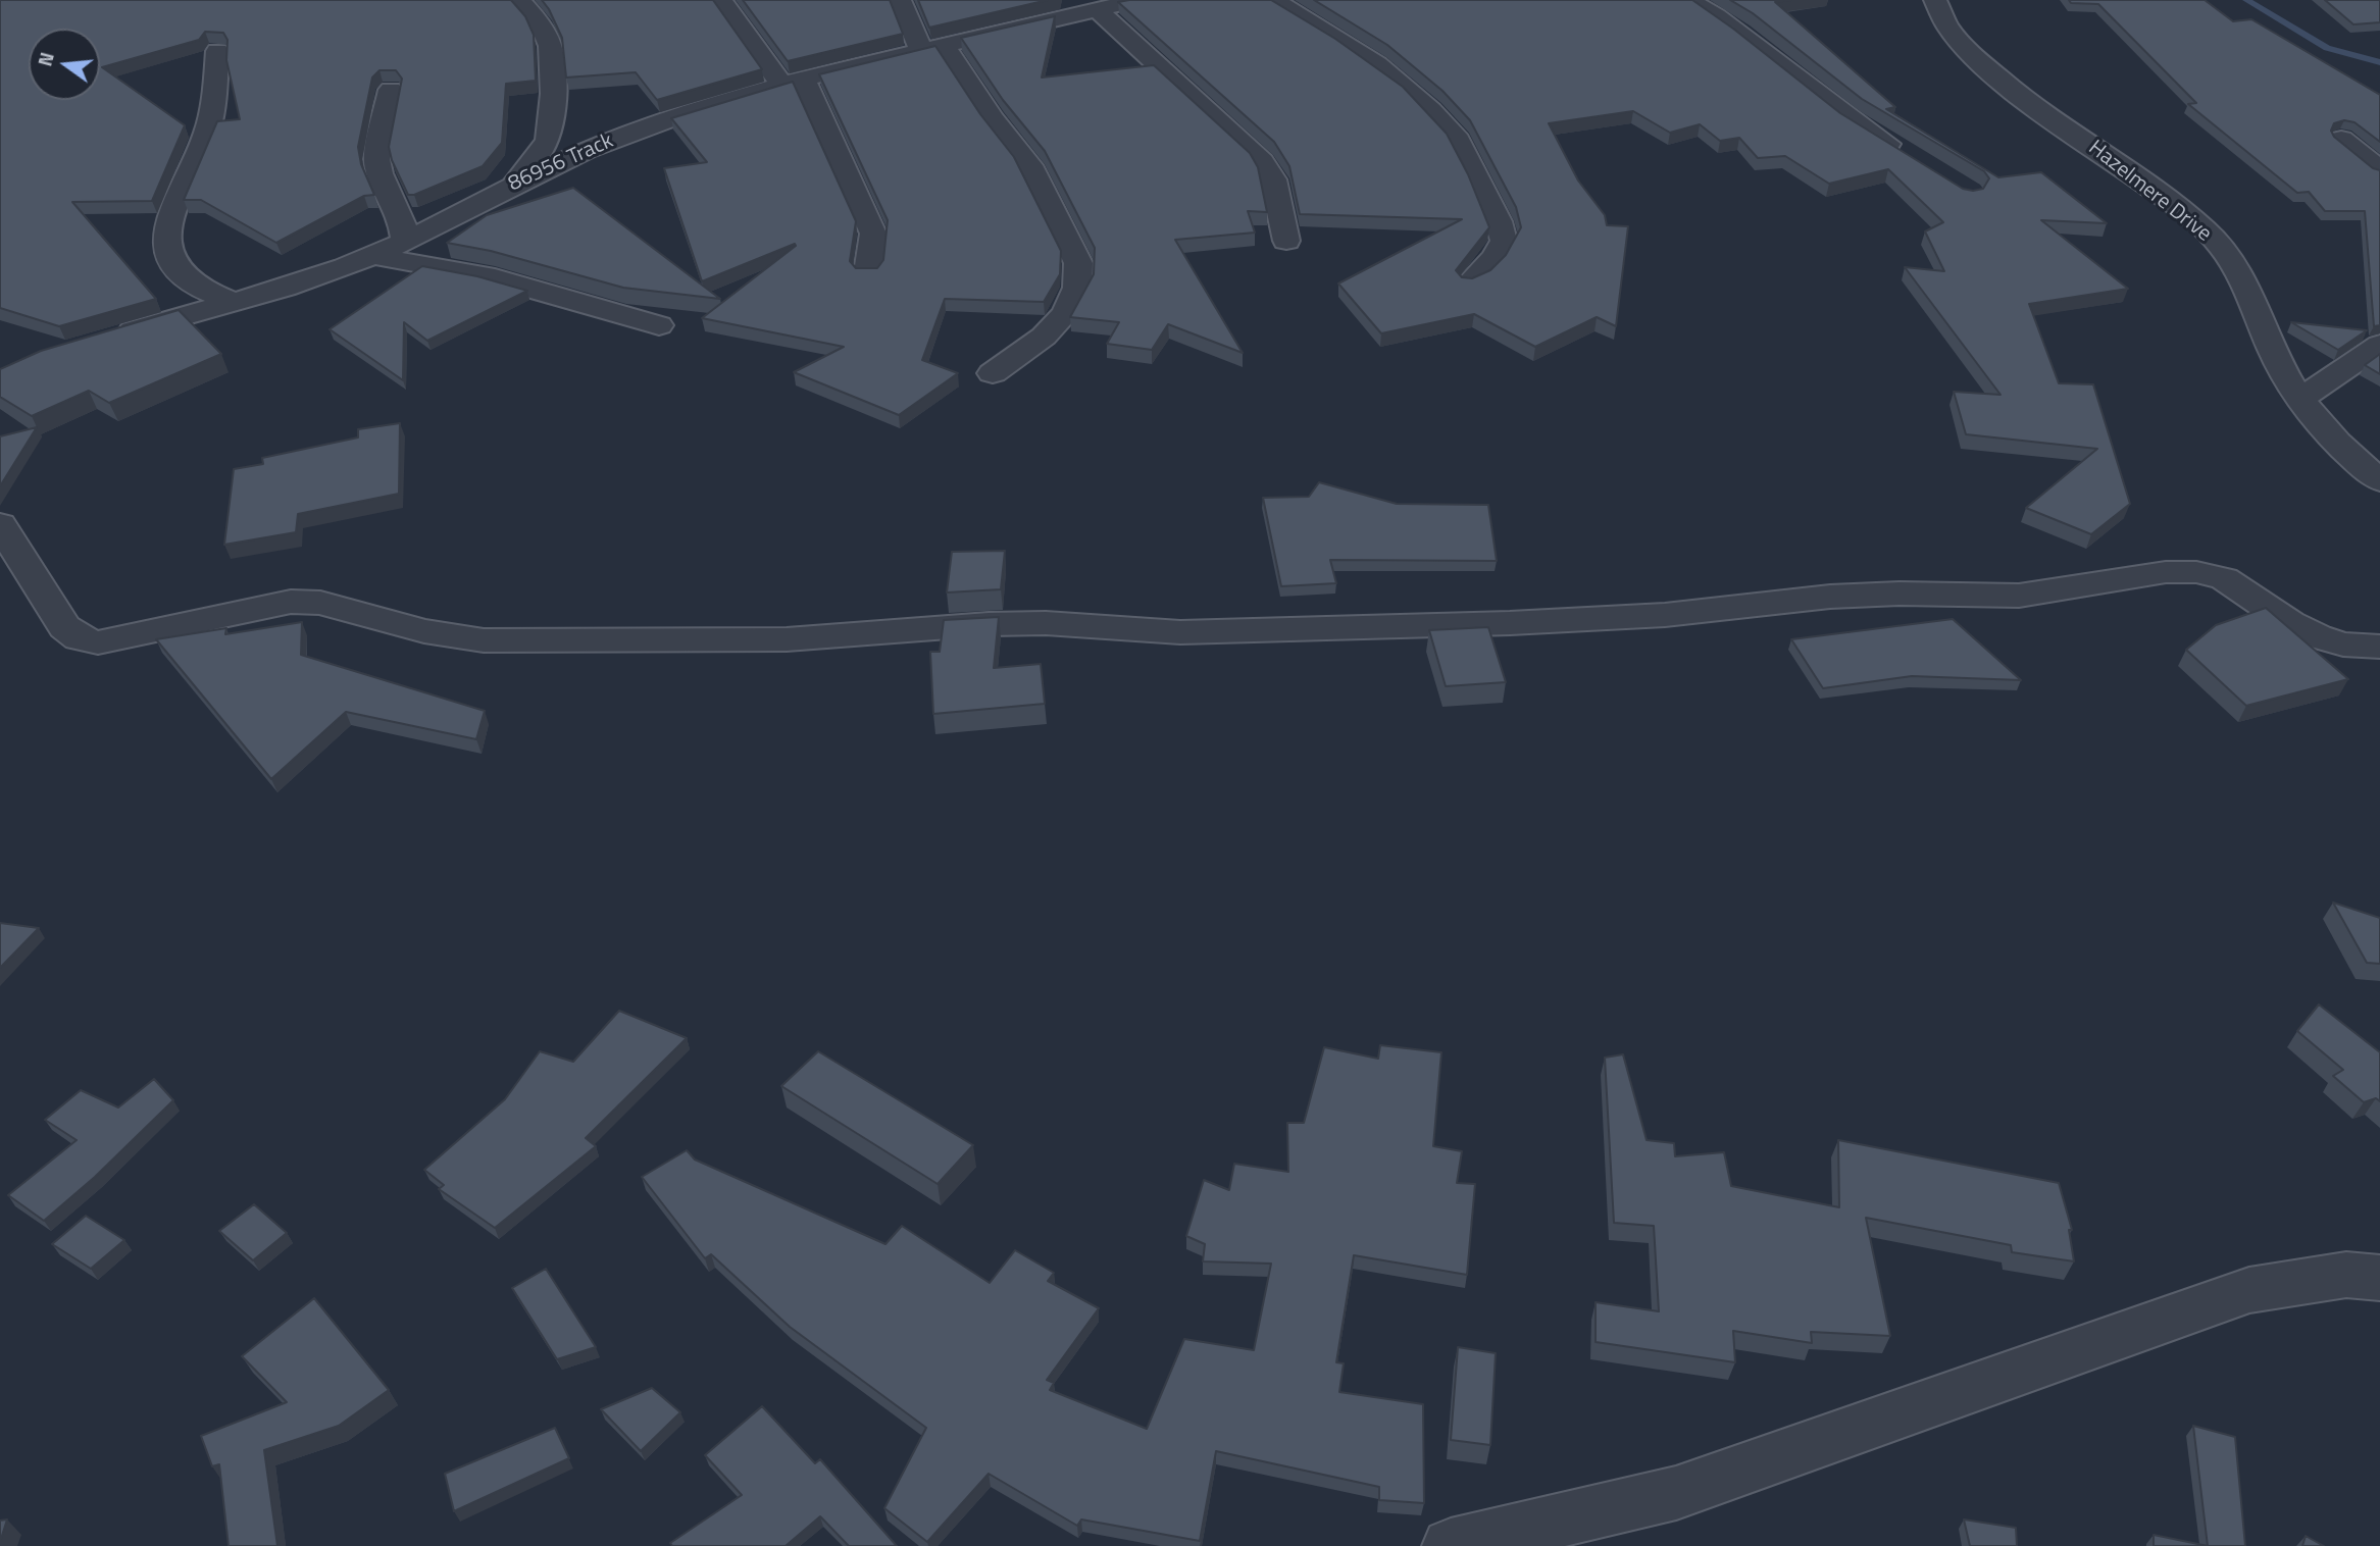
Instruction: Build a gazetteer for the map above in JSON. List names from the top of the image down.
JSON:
{
  "streets": {
    "street": ["86956 Track", "Hazelmere Drive"]
  },
  "north": "left"
}
